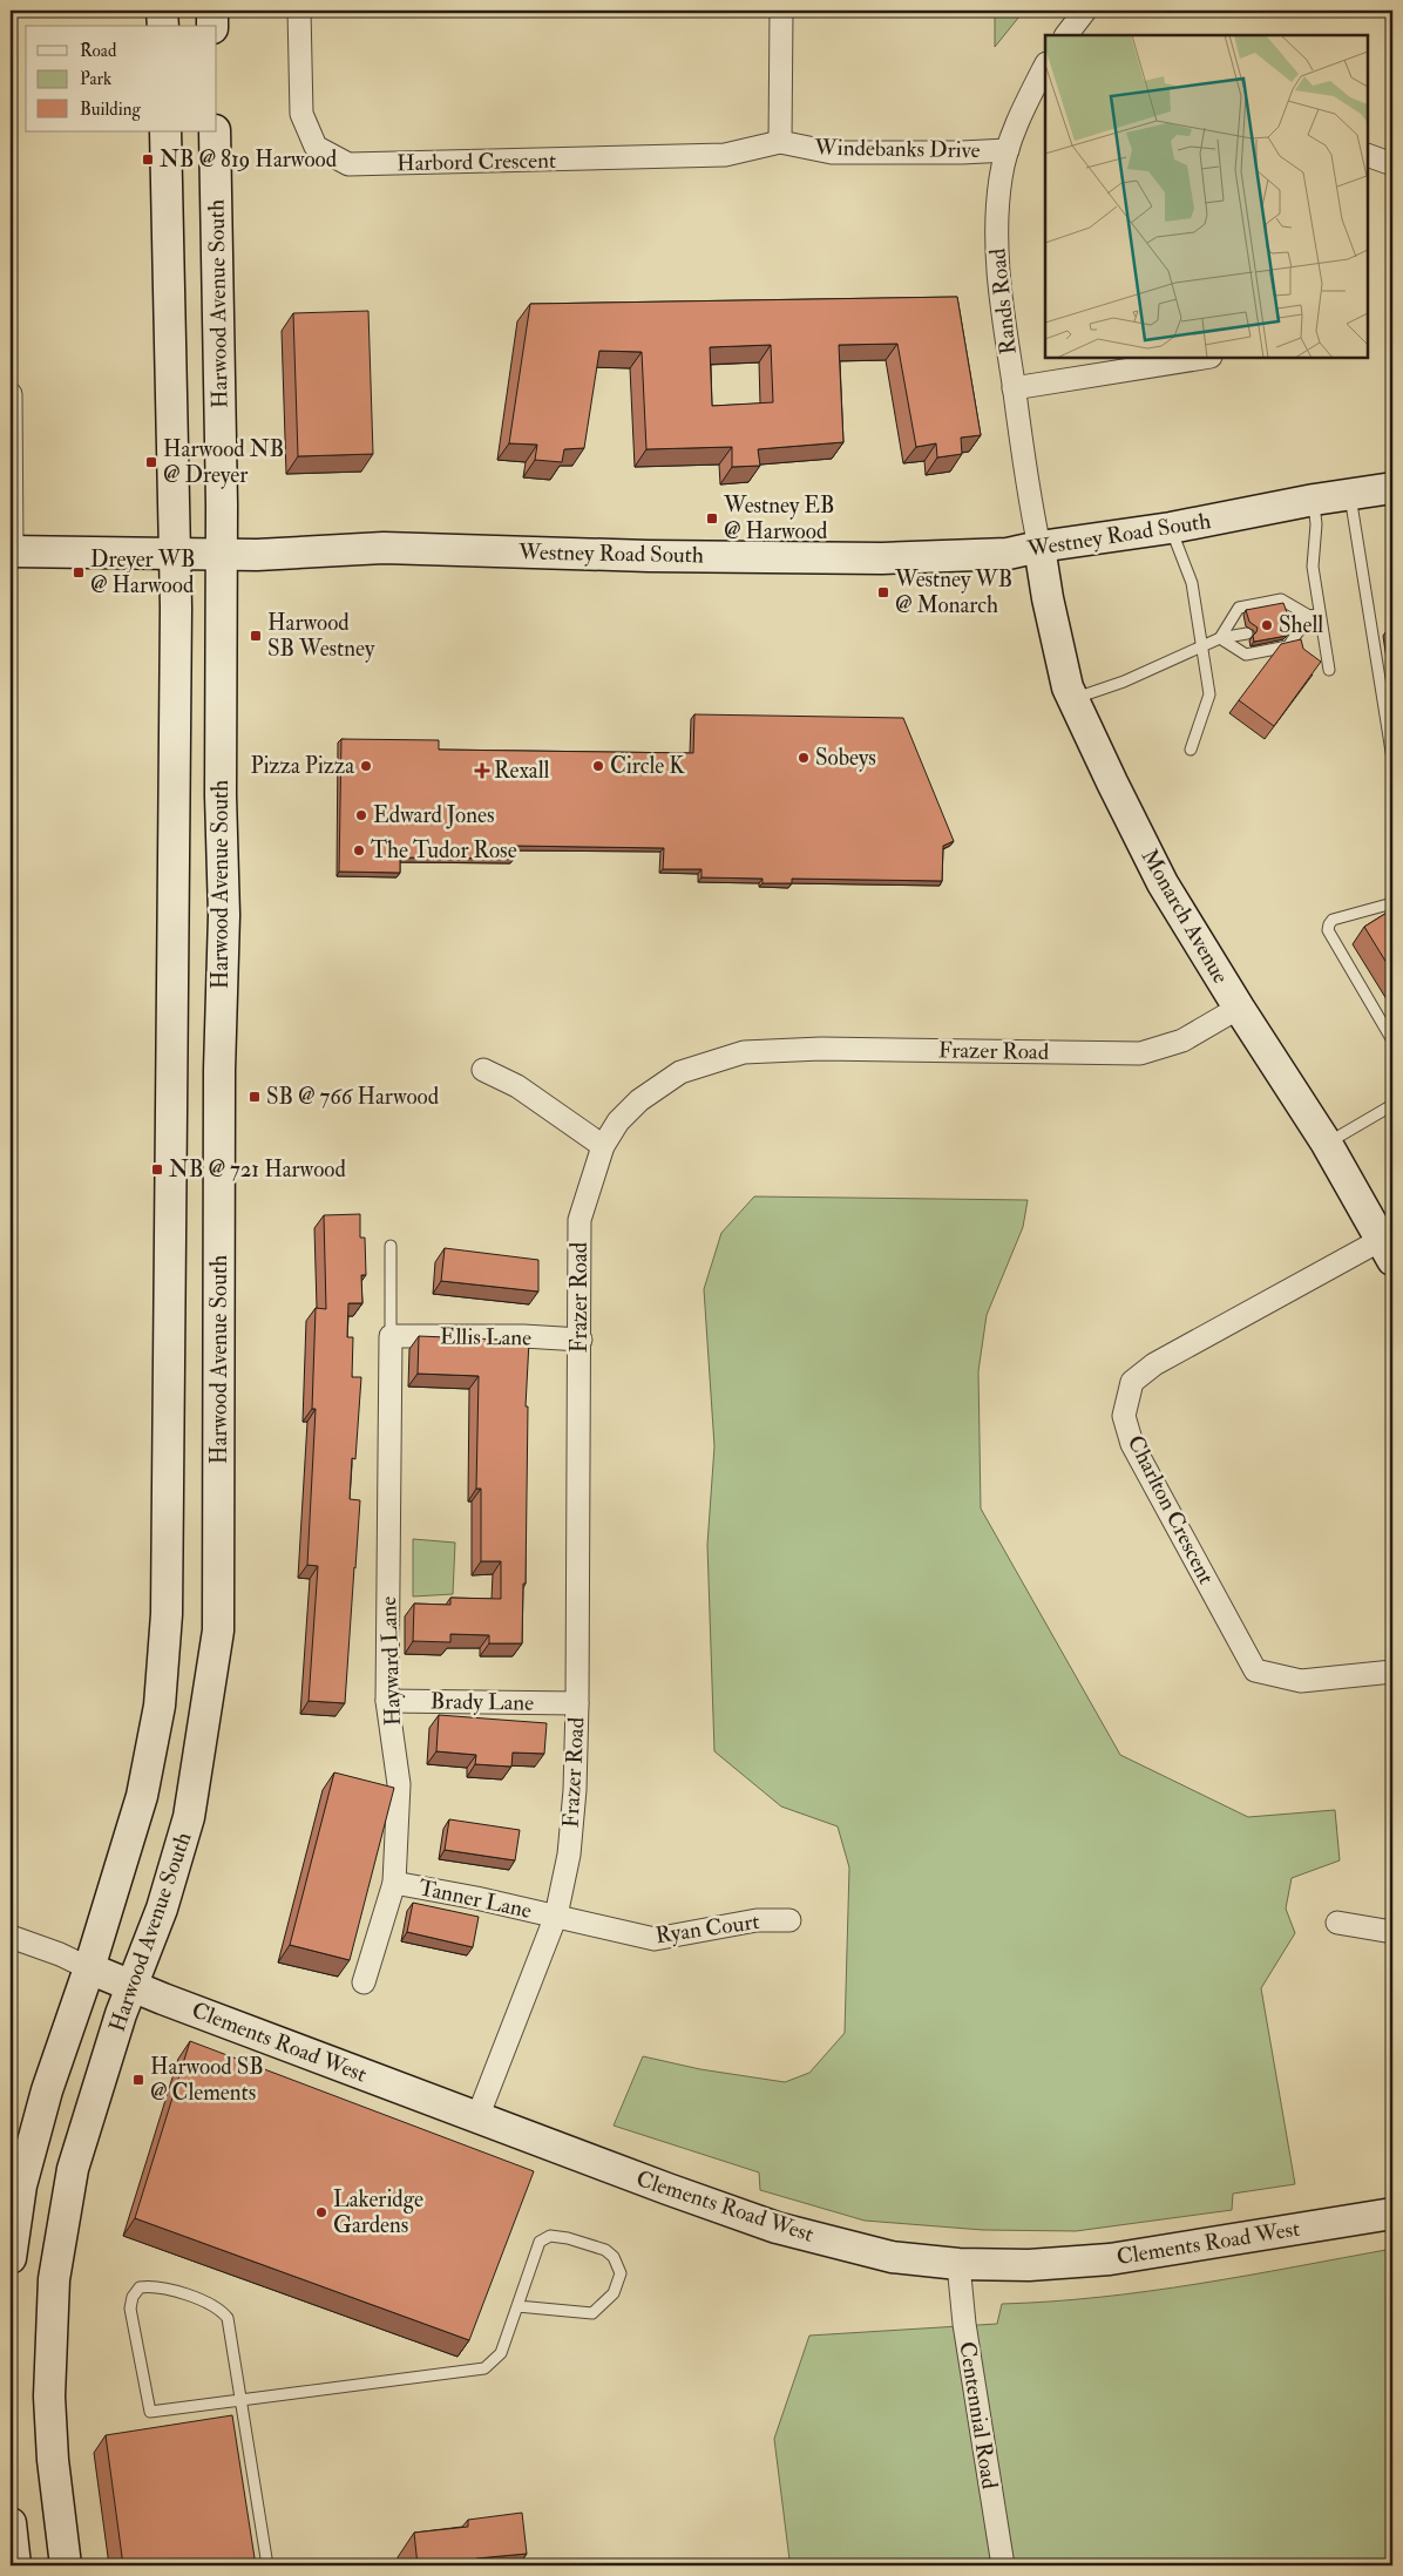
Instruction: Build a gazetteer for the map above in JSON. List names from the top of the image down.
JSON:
{
  "streets": {
    "main road": [
      "Harwood Avenue South",
      "Westney Road South",
      "Monarch Avenue",
      "Clements Road West"
    ],
    "street": [
      "Windebanks Drive",
      "Harbord Crescent",
      "Rands Road",
      "Frazer Road",
      "Ellis Lane",
      "Charlton Crescent",
      "Hayward Lane",
      "Brady Lane",
      "Tanner Lane",
      "Ryan Court",
      "Centennial Road"
    ]
  },
  "crossings": [
    ["Windebanks Drive", "Harbord Crescent"],
    ["Windebanks Drive", "Rands Road"],
    ["Rands Road", "Westney Road South"],
    ["Rands Road", "Monarch Avenue"],
    ["Harwood Avenue South", "Westney Road South"],
    ["Harwood Avenue South", "Clements Road West"],
    ["Westney Road South", "Monarch Avenue"],
    ["Monarch Avenue", "Frazer Road"],
    ["Monarch Avenue", "Charlton Crescent"],
    ["Frazer Road", "Ellis Lane"],
    ["Frazer Road", "Brady Lane"],
    ["Frazer Road", "Tanner Lane"],
    ["Frazer Road", "Ryan Court"],
    ["Frazer Road", "Clements Road West"],
    ["Ellis Lane", "Hayward Lane"],
    ["Hayward Lane", "Brady Lane"],
    ["Hayward Lane", "Tanner Lane"],
    ["Tanner Lane", "Ryan Court"],
    ["Clements Road West", "Centennial Road"]
  ],
  "places": {
    "transit": [
      "NB @ 819 Harwood",
      "Harwood NB @ Dreyer",
      "Westney EB @ Harwood",
      "Dreyer WB @ Harwood",
      "Westney WB @ Monarch",
      "Harwood SB Westney",
      "SB @ 766 Harwood",
      "NB @ 721 Harwood",
      "Harwood SB @ Clements"
    ],
    "other": [
      "Shell",
      "Sobeys",
      "Pizza Pizza",
      "Circle K",
      "Edward Jones",
      "The Tudor Rose",
      "Lakeridge Gardens"
    ],
    "health": ["Rexall"]
  },
  "legend": ["Road", "Park", "Building"]
}
